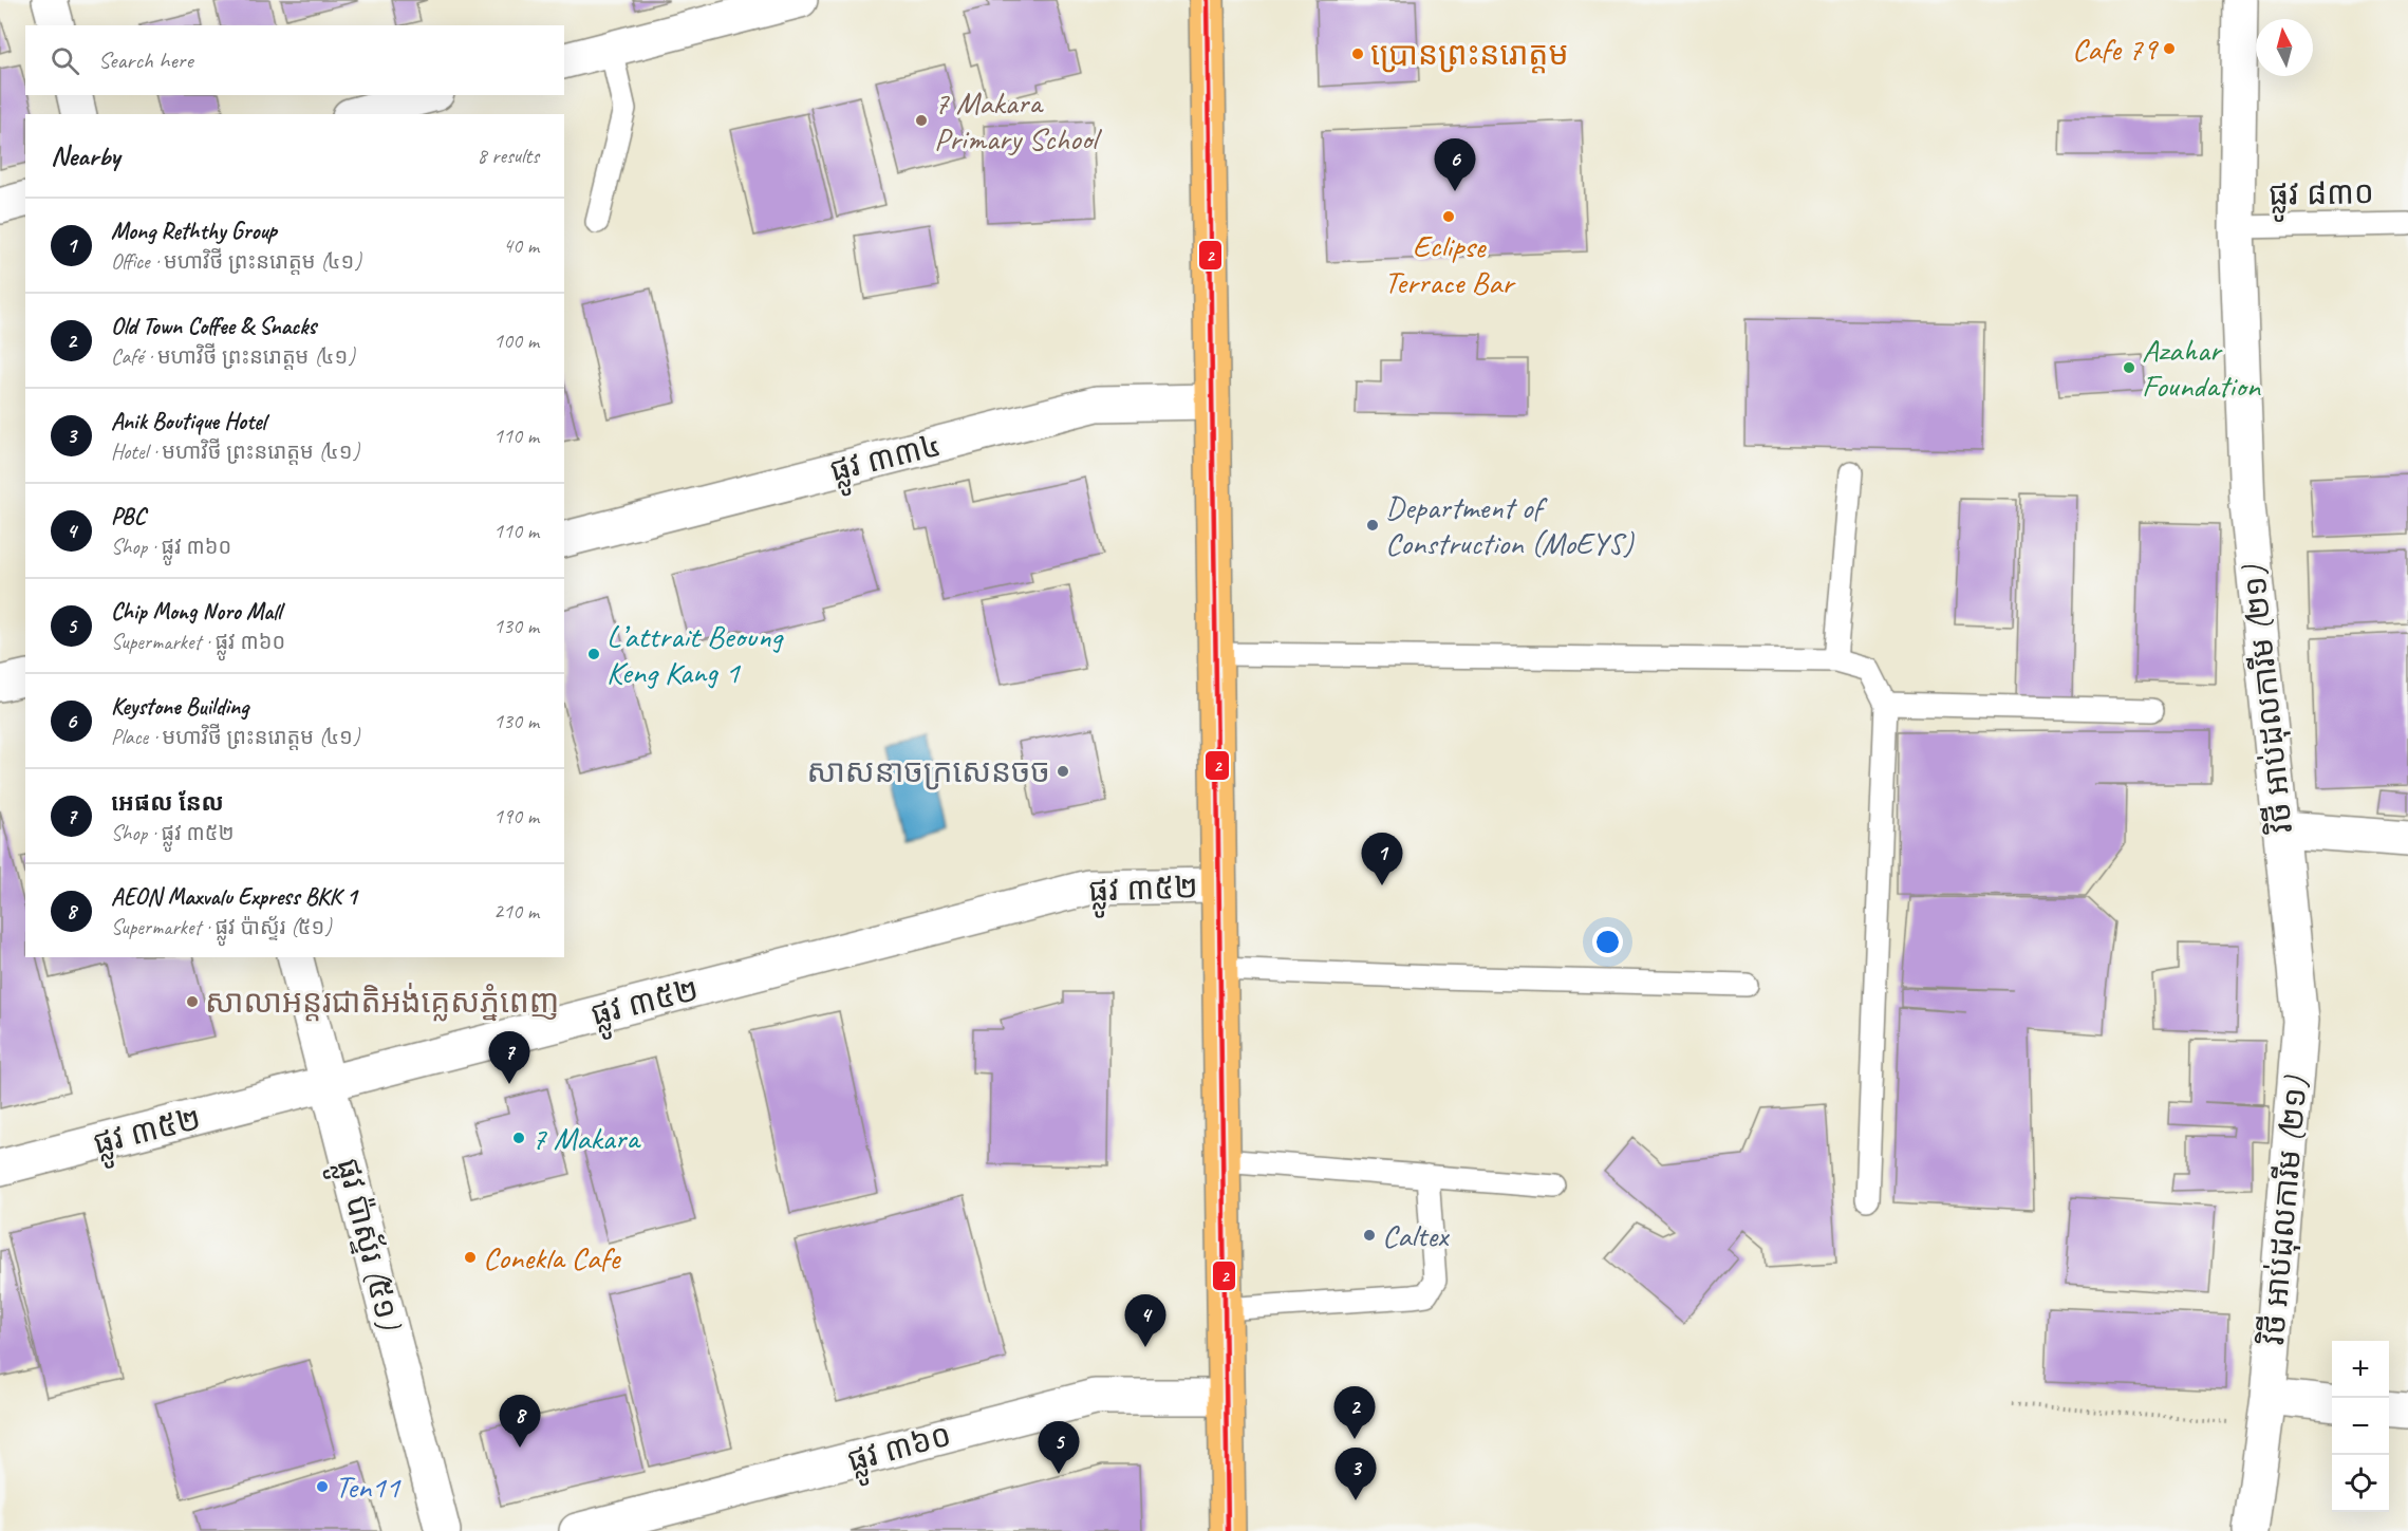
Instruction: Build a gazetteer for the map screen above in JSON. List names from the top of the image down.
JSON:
{
  "streets": {
    "street": [
      "ផ្លូវ ៣៣៤",
      "វិថី អាប់ដុលការីម (២១)",
      "ផ្លូវ ៣៥២",
      "ផ្លូវ ប៉ាស្ទ័រ (៥១)",
      "ផ្លូវ ៣៦០"
    ],
    "lane": ["ផ្លូវ ៨៣០"]
  },
  "crossings": [
    ["ផ្លូវ ៨៣០", "វិថី អាប់ដុលការីម (២១)"],
    ["ផ្លូវ ៣៥២", "ផ្លូវ ប៉ាស្ទ័រ (៥១)"]
  ],
  "places": [
    "Cafe 79",
    "ប្រោនព្រះនរោត្តម",
    "7 Makara Primary School",
    "Eclipse Terrace Bar",
    "Azahar Foundation",
    "Department of Construction (MoEYS)",
    "L’attrait Beoung Keng Kang 1",
    "សាសនាចក្រសេនចច",
    "សាលាអន្តរជាតិអង់គ្លេសភ្នំពេញ",
    "7 Makara",
    "Caltex",
    "Conekla Cafe",
    "Ten11"
  ],
  "lines": ["transit line 2"],
  "north": "top",
  "page": {
    "search": "Search here",
    "heading": ["Nearby", "8 results"],
    "pins": [
      "6",
      "1",
      "7",
      "4",
      "2",
      "8",
      "5",
      "3"
    ],
    "list": [
      {
        "mark": "1",
        "name": "Mong Reththy Group",
        "note": "Office · មហាវិថី ព្រះនរោត្តម (៤១)",
        "value": "40 m"
      },
      {
        "mark": "2",
        "name": "Old Town Coffee & Snacks",
        "note": "Café · មហាវិថី ព្រះនរោត្តម (៤១)",
        "value": "100 m"
      },
      {
        "mark": "3",
        "name": "Anik Boutique Hotel",
        "note": "Hotel · មហាវិថី ព្រះនរោត្តម (៤១)",
        "value": "110 m"
      },
      {
        "mark": "4",
        "name": "PBC",
        "note": "Shop · ផ្លូវ ៣៦០",
        "value": "110 m"
      },
      {
        "mark": "5",
        "name": "Chip Mong Noro Mall",
        "note": "Supermarket · ផ្លូវ ៣៦០",
        "value": "130 m"
      },
      {
        "mark": "6",
        "name": "Keystone Building",
        "note": "Place · មហាវិថី ព្រះនរោត្តម (៤១)",
        "value": "130 m"
      },
      {
        "mark": "7",
        "name": "អេផល នែល",
        "note": "Shop · ផ្លូវ ៣៥២",
        "value": "190 m"
      },
      {
        "mark": "8",
        "name": "AEON Maxvalu Express BKK 1",
        "note": "Supermarket · ផ្លូវ ប៉ាស្ទ័រ (៥១)",
        "value": "210 m"
      }
    ],
    "map_buttons": ["+", "−"]
  }
}
